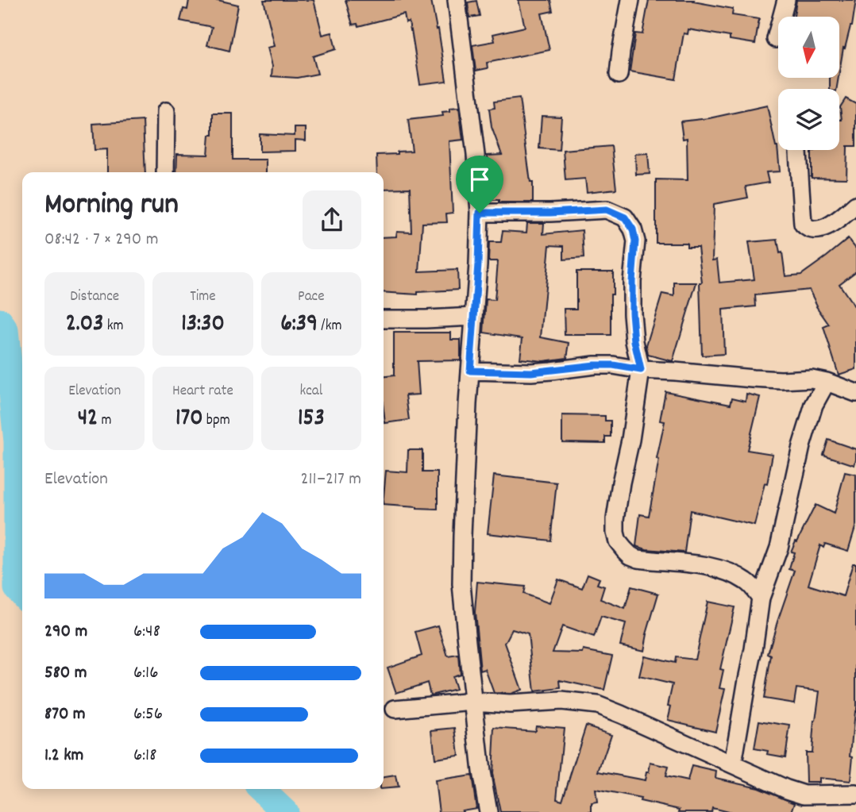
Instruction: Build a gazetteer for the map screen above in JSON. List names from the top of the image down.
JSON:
{
  "north": "bottom",
  "page": {
    "heading": ["Morning run", "08:42 · 7 × 290 m"],
    "stats": [
      ["Distance", "2.03 km"],
      ["Time", "13:30"],
      ["Pace", "6:39 /km"],
      ["Elevation", "42 m"],
      ["Heart rate", "170 bpm"],
      ["kcal", "153"]
    ],
    "chart": ["Elevation", "211–217 m"],
    "list": [
      {
        "name": "290 m",
        "note": "6:48"
      },
      {
        "name": "580 m",
        "note": "6:16"
      },
      {
        "name": "870 m",
        "note": "6:56"
      },
      {
        "name": "1.2 km",
        "note": "6:18"
      }
    ]
  }
}
